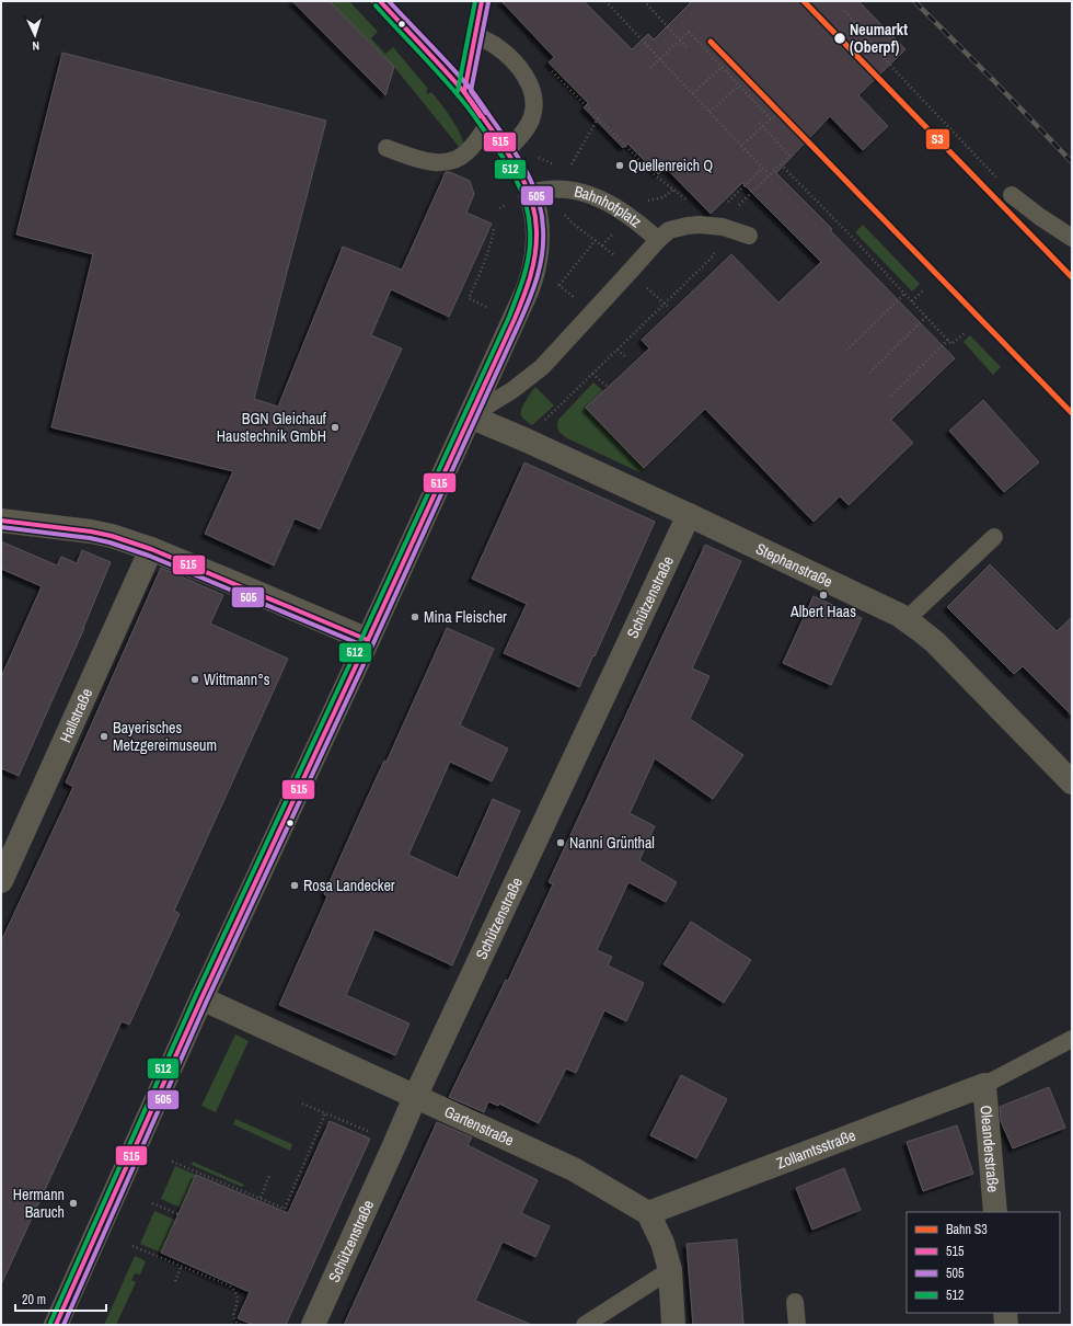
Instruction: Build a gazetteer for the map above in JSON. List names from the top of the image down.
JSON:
{
  "streets": {
    "street": [
      "Stephanstraße",
      "Schützenstraße",
      "Hallstraße",
      "Gartenstraße",
      "Zollamtsstraße",
      "Oleanderstraße"
    ],
    "lane": ["Bahnhofplatz"]
  },
  "crossings": [
    ["Bahnhofplatz", "Stephanstraße"],
    ["Stephanstraße", "Schützenstraße"],
    ["Schützenstraße", "Gartenstraße"],
    ["Gartenstraße", "Zollamtsstraße"],
    ["Zollamtsstraße", "Oleanderstraße"]
  ],
  "places": [
    "Neumarkt (Oberpf)",
    "Quellenreich Q",
    "BGN Gleichauf Haustechnik GmbH",
    "Albert Haas",
    "Mina Fleischer",
    "Wittmann°s",
    "Bayerisches Metzgereimuseum",
    "Nanni Grünthal",
    "Rosa Landecker",
    "Hermann Baruch"
  ],
  "lines": [
    "rail line S3",
    "transit line 515",
    "transit line 505",
    "transit line 512"
  ],
  "legend": [
    "Bahn S3",
    "515",
    "505",
    "512"
  ],
  "scale_bar": "20 m",
  "north": "bottom"
}
